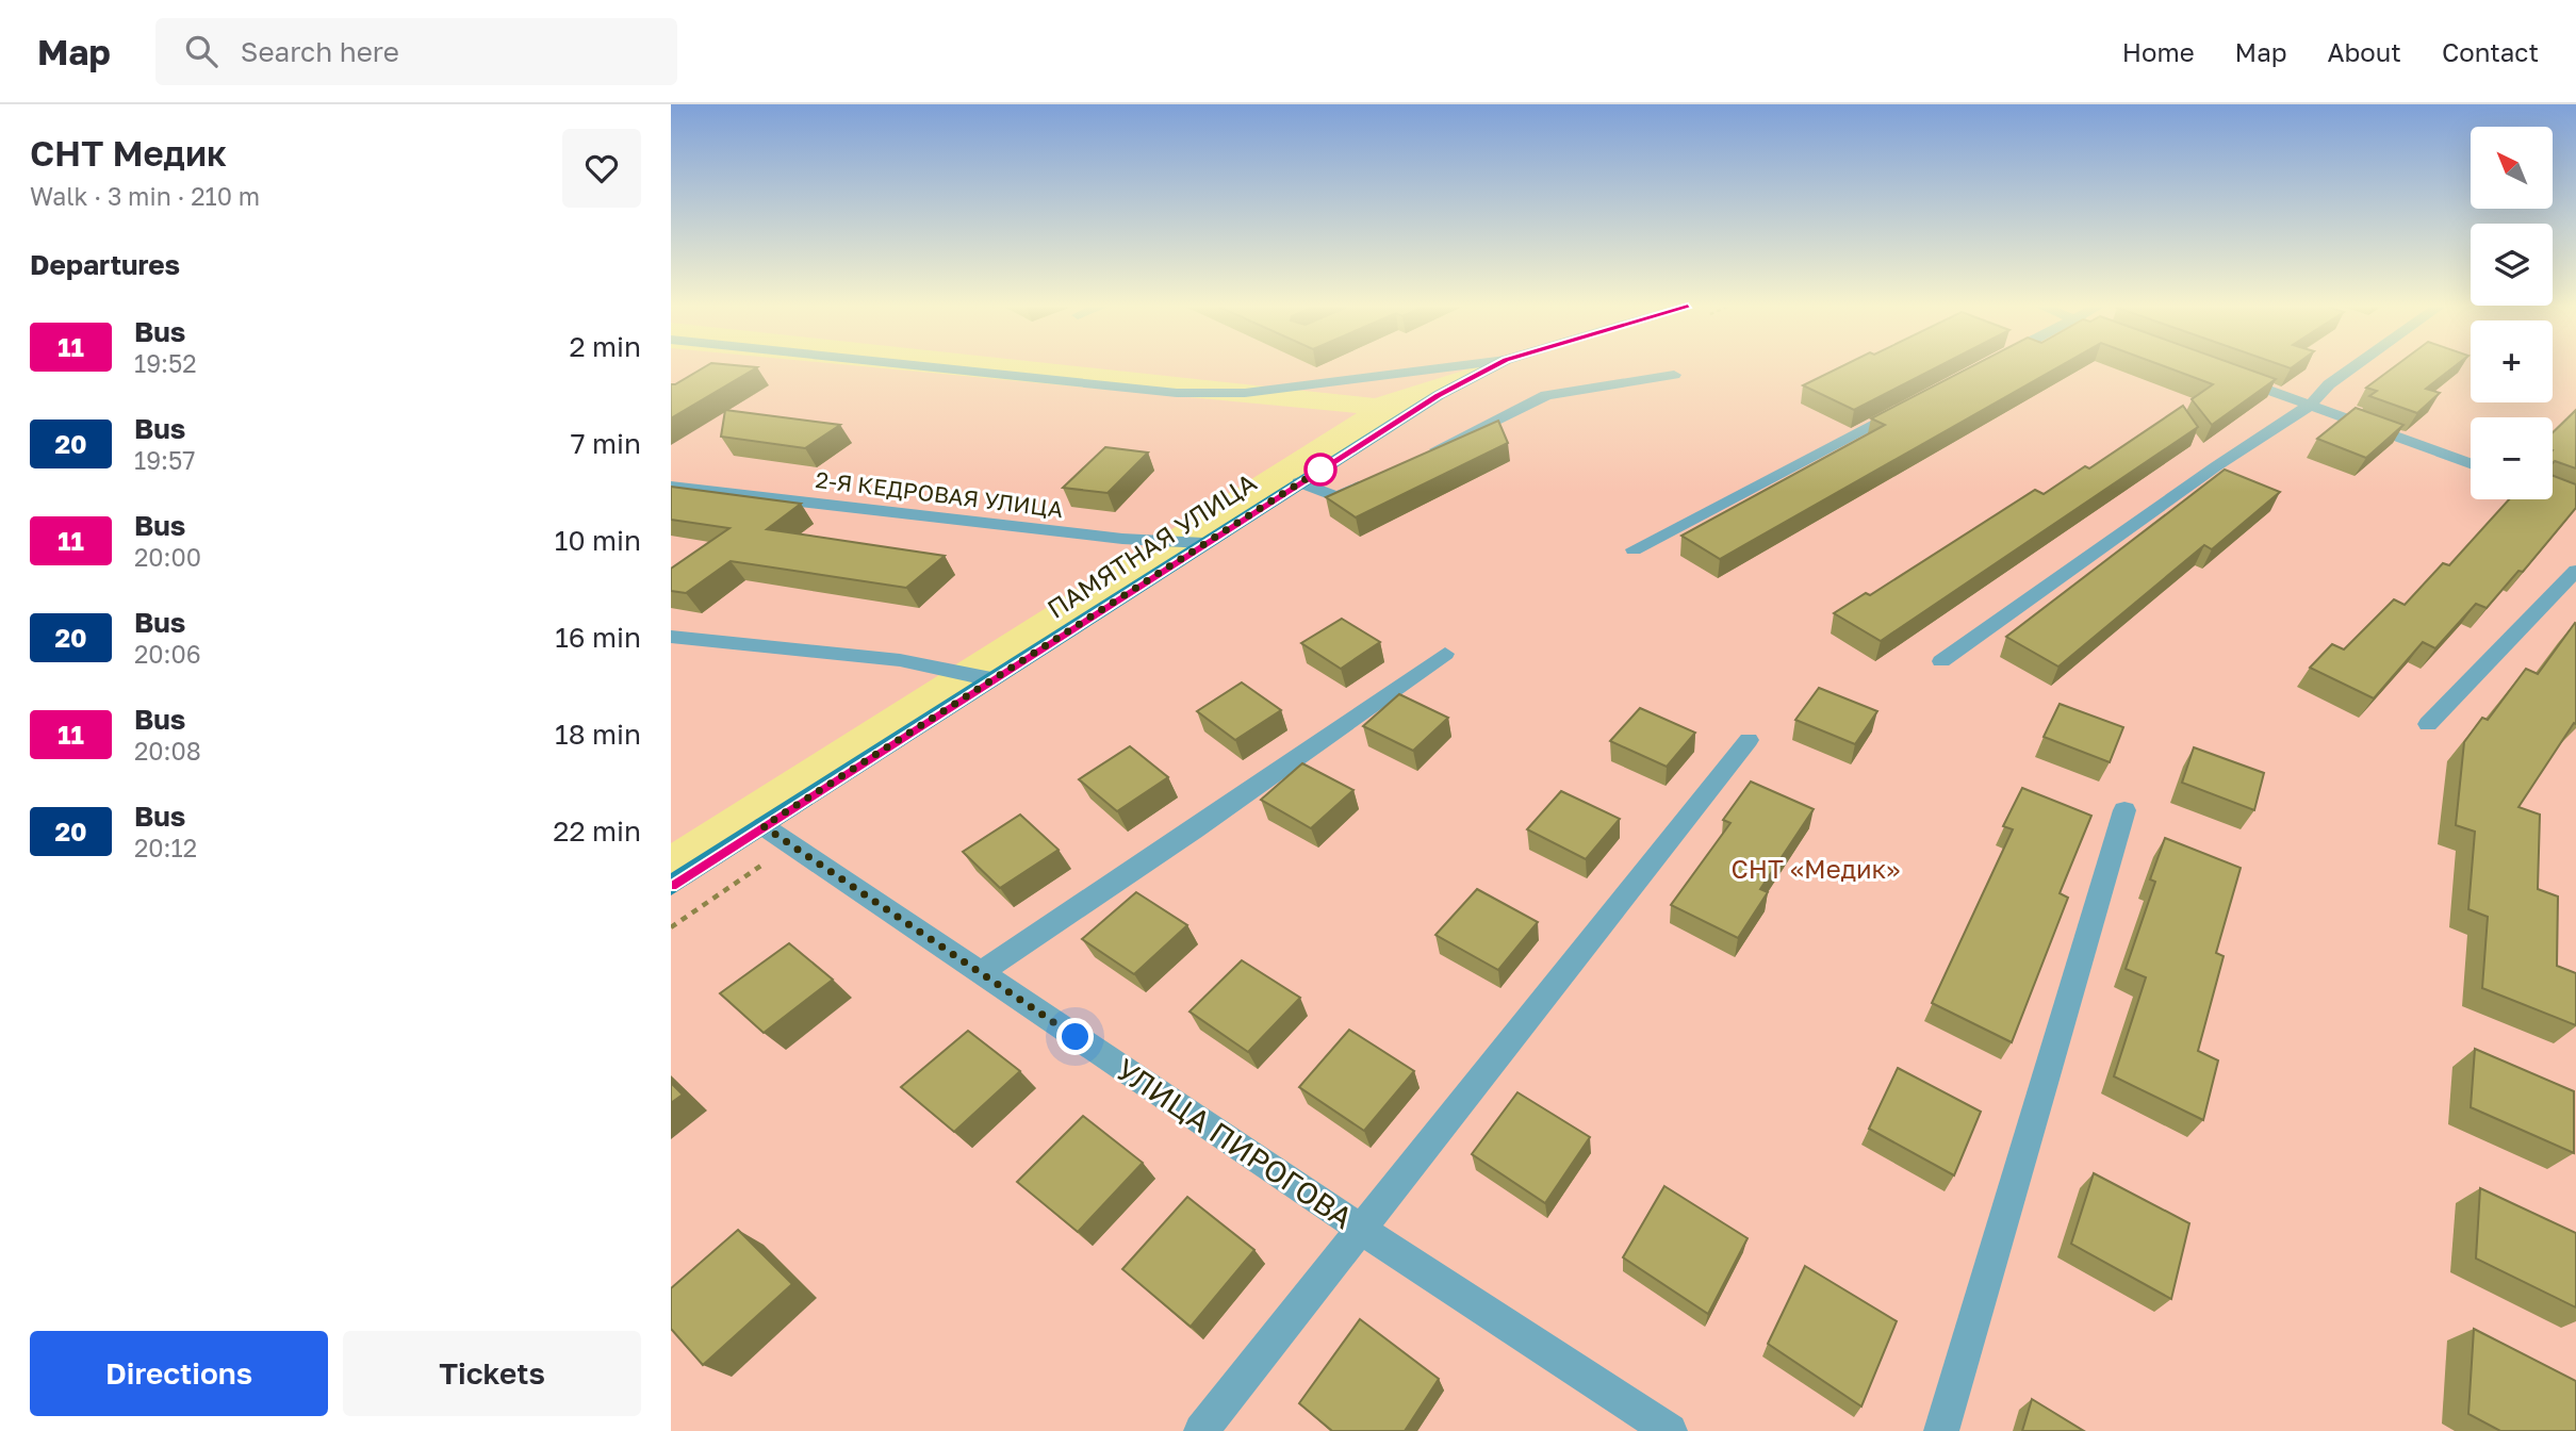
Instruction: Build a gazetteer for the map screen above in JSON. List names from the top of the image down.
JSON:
{
  "streets": {
    "street": ["2-Я КЕДРОВАЯ УЛИЦА", "ПАМЯТНАЯ УЛИЦА", "УЛИЦА ПИРОГОВА"]
  },
  "crossings": [
    ["2-Я КЕДРОВАЯ УЛИЦА", "ПАМЯТНАЯ УЛИЦА"],
    ["ПАМЯТНАЯ УЛИЦА", "УЛИЦА ПИРОГОВА"]
  ],
  "parks": ["СНТ «Медик»"],
  "lines": ["bus line 11"],
  "north": "top left",
  "page": {
    "header": "Map",
    "search": "Search here",
    "nav": [
      "Home",
      "Map",
      "About",
      "Contact"
    ],
    "heading": [
      ["СНТ Медик", "Walk · 3 min · 210 m"],
      "Departures"
    ],
    "map_buttons": ["+", "−"],
    "list": [
      {
        "mark": "11",
        "name": "Bus",
        "note": "19:52",
        "value": "2 min"
      },
      {
        "mark": "20",
        "name": "Bus",
        "note": "19:57",
        "value": "7 min"
      },
      {
        "mark": "11",
        "name": "Bus",
        "note": "20:00",
        "value": "10 min"
      },
      {
        "mark": "20",
        "name": "Bus",
        "note": "20:06",
        "value": "16 min"
      },
      {
        "mark": "11",
        "name": "Bus",
        "note": "20:08",
        "value": "18 min"
      },
      {
        "mark": "20",
        "name": "Bus",
        "note": "20:12",
        "value": "22 min"
      }
    ],
    "buttons": ["Directions", "Tickets"]
  }
}
